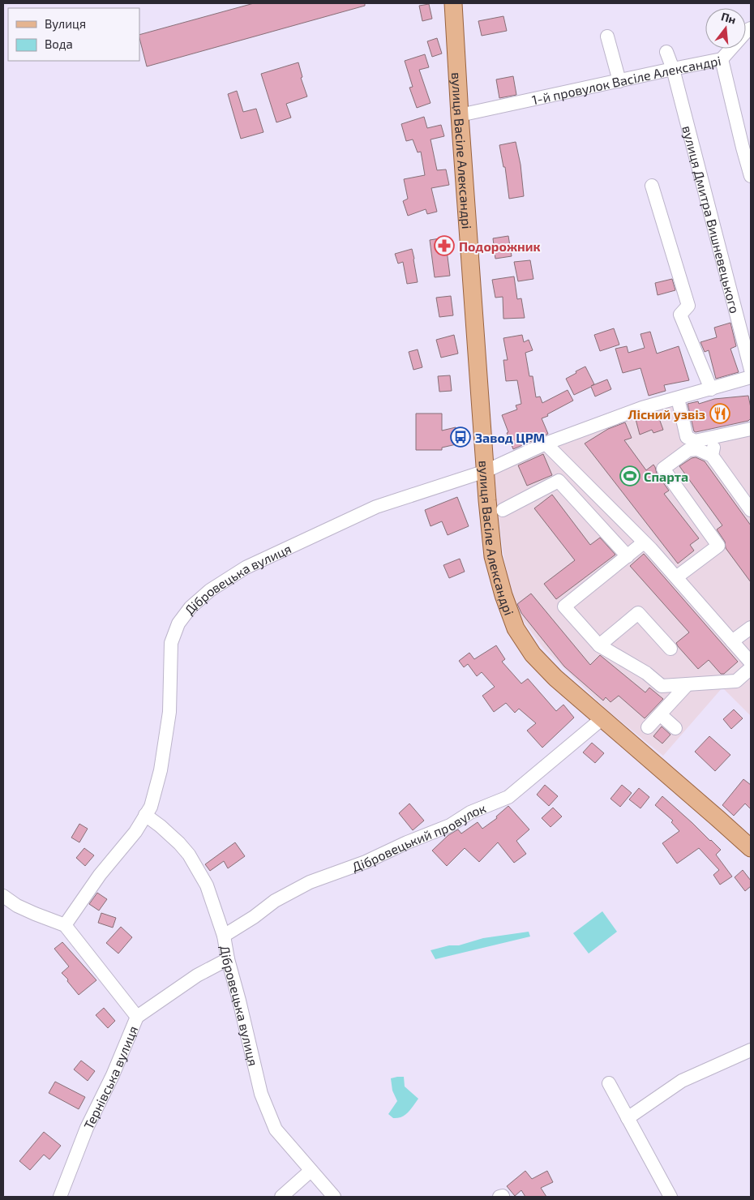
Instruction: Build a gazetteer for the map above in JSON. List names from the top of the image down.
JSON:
{
  "streets": {
    "main road": ["вулиця Васіле Александрі"],
    "street": [
      "1-й провулок Васіле Александрі",
      "вулиця Дмитра Вишневецького",
      "Дібровецька вулиця",
      "Дібровецький провулок",
      "Тернівська вулиця"
    ]
  },
  "crossings": [
    ["1-й провулок Васіле Александрі", "вулиця Васіле Александрі"],
    ["1-й провулок Васіле Александрі", "вулиця Дмитра Вишневецького"],
    ["вулиця Васіле Александрі", "Дібровецька вулиця"],
    ["вулиця Васіле Александрі", "Дібровецький провулок"],
    ["вулиця Дмитра Вишневецького", "Дібровецька вулиця"],
    ["Дібровецька вулиця", "Дібровецький провулок"],
    ["Дібровецька вулиця", "Тернівська вулиця"]
  ],
  "places": {
    "pharmacy": ["Подорожник"],
    "restaurant": ["Лісний узвіз"],
    "bus stop": ["Завод ЦРМ"],
    "sports": ["Спарта"]
  },
  "legend": ["Вулиця", "Вода"],
  "north": "top"
}
